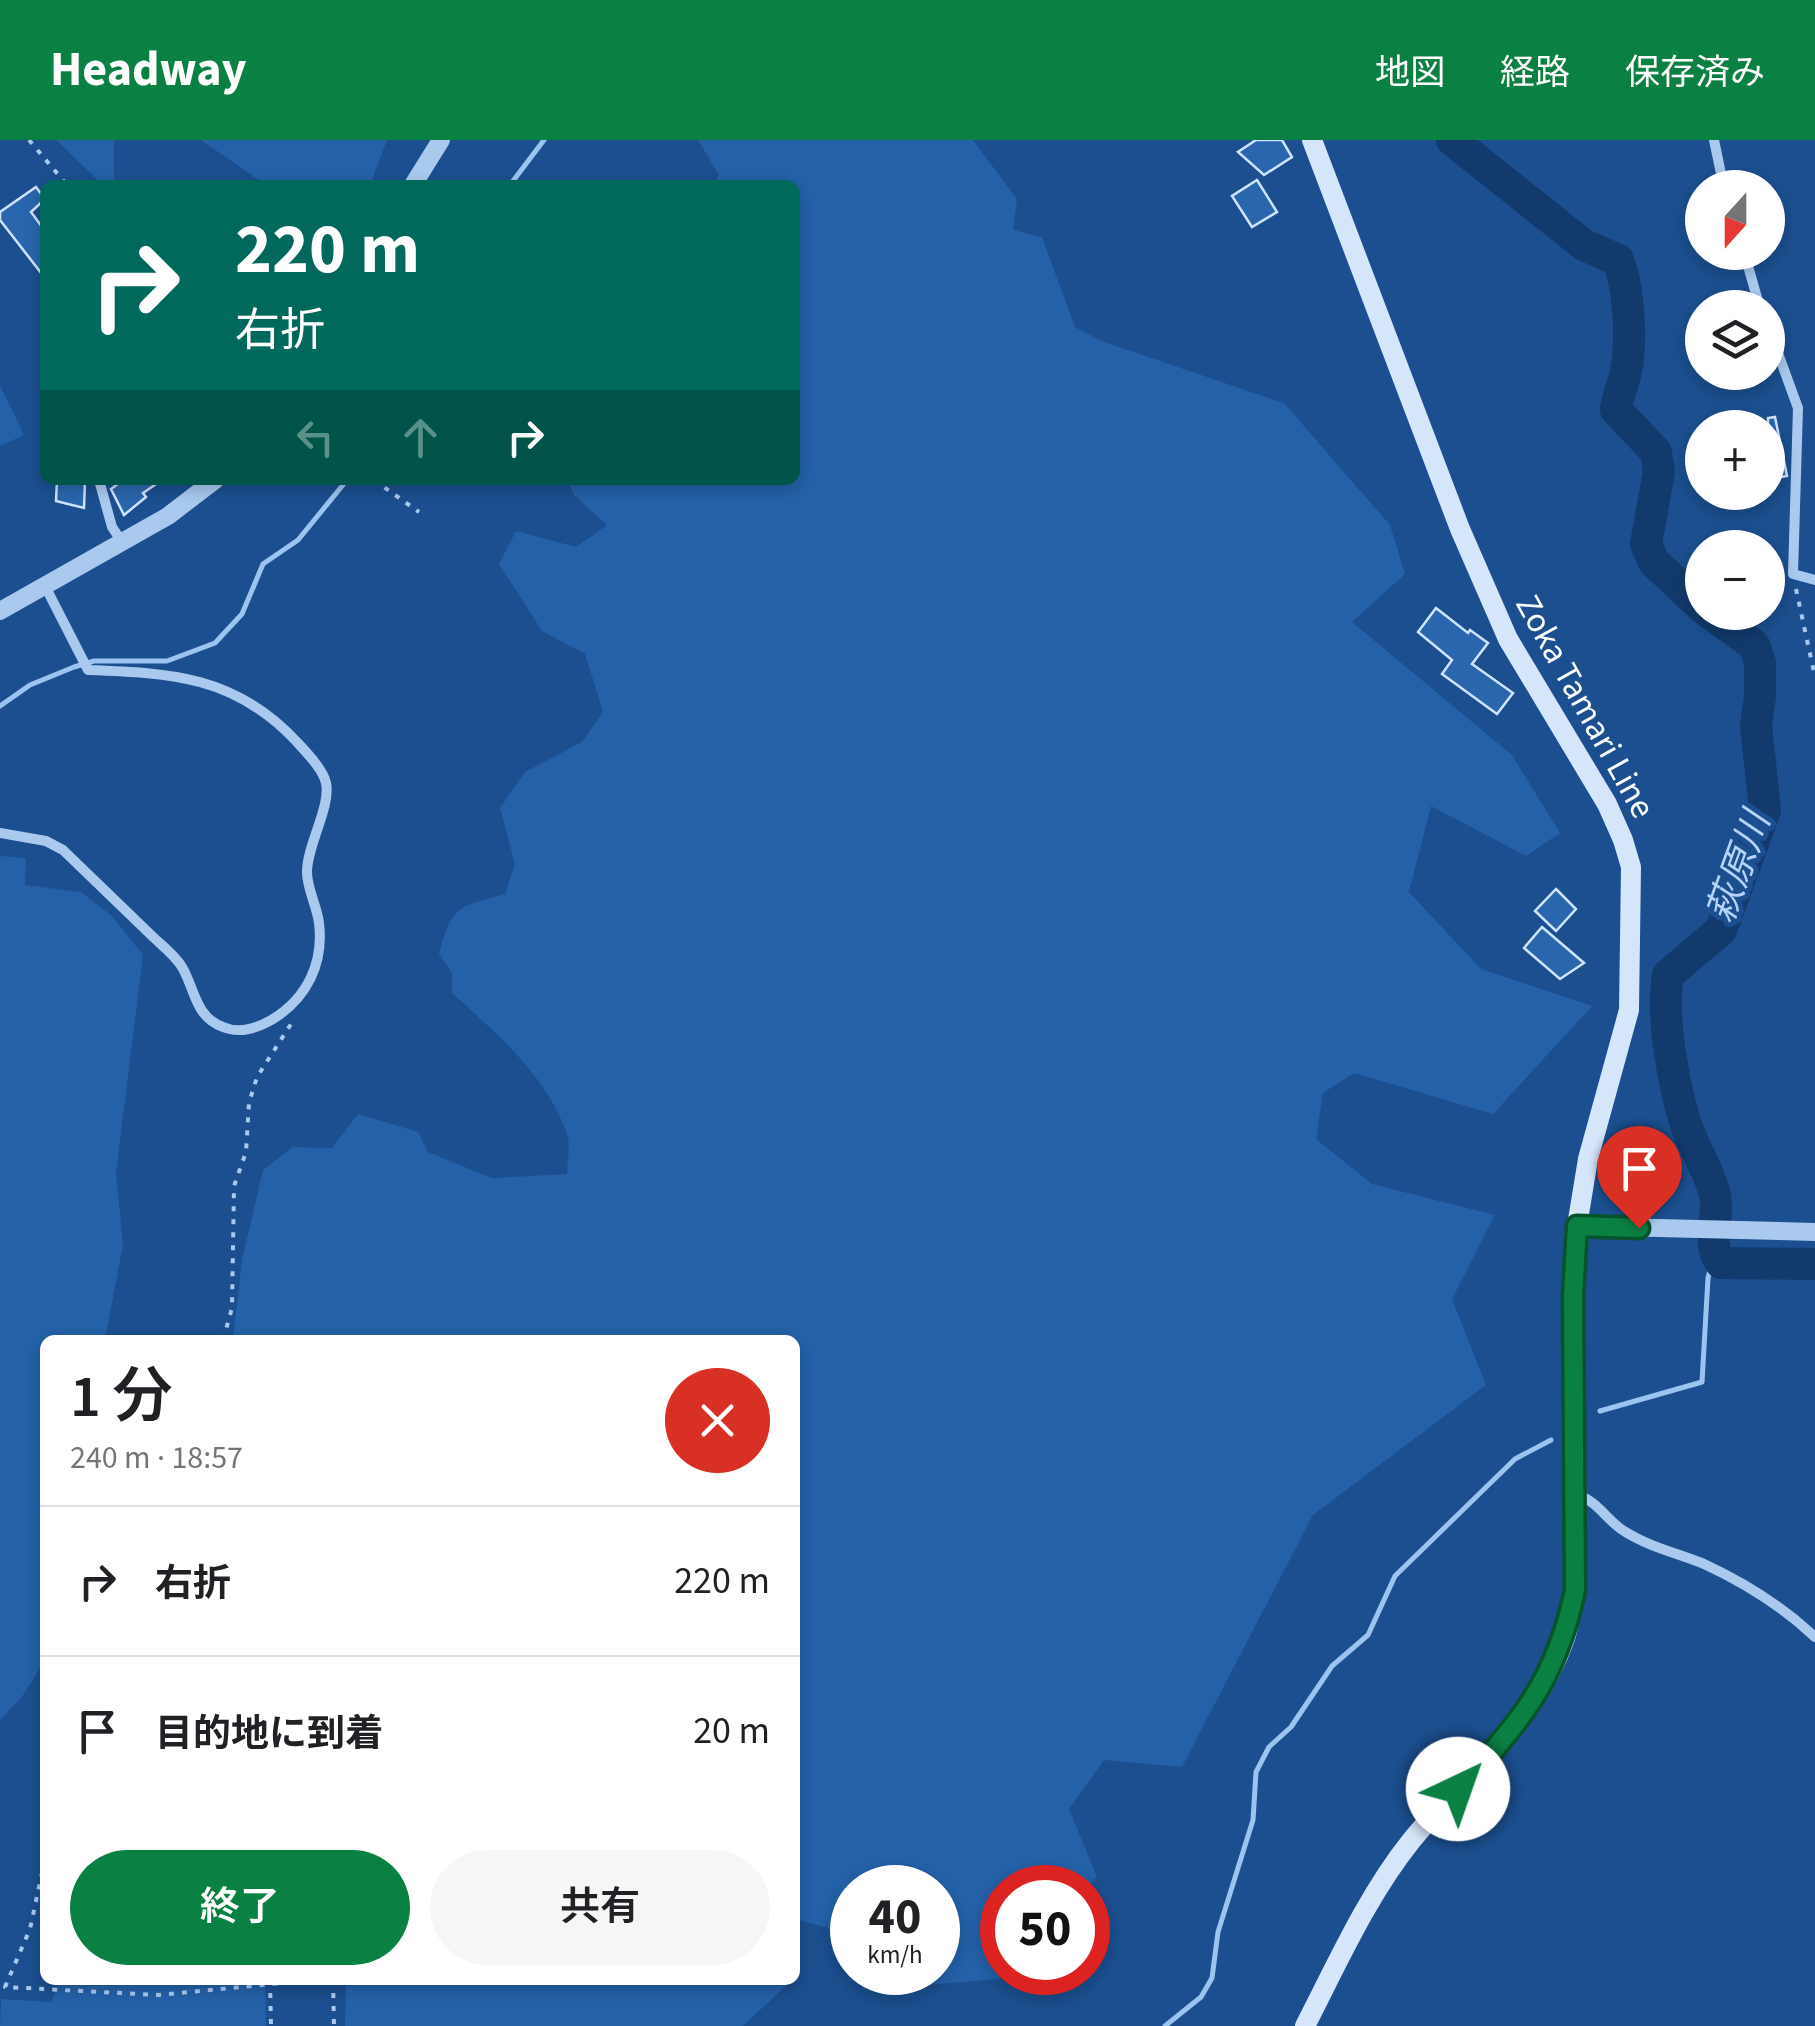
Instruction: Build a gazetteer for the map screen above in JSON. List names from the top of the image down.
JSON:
{
  "streets": {
    "main road": ["Zoka Tamari Line"]
  },
  "water": ["萩原川"],
  "north": "bottom",
  "page": {
    "header": "Headway",
    "nav": ["地図", "経路", "保存済み"],
    "map_buttons": ["+", "−"],
    "turn": ["220 m", "右折"],
    "heading": ["1 分", "240 m · 18:57"],
    "list": [
      {
        "name": "右折",
        "value": "220 m"
      },
      {
        "name": "目的地に到着",
        "value": "20 m"
      }
    ],
    "buttons": ["終了", "共有"],
    "speed": "40 km/h",
    "limit": "50"
  }
}
